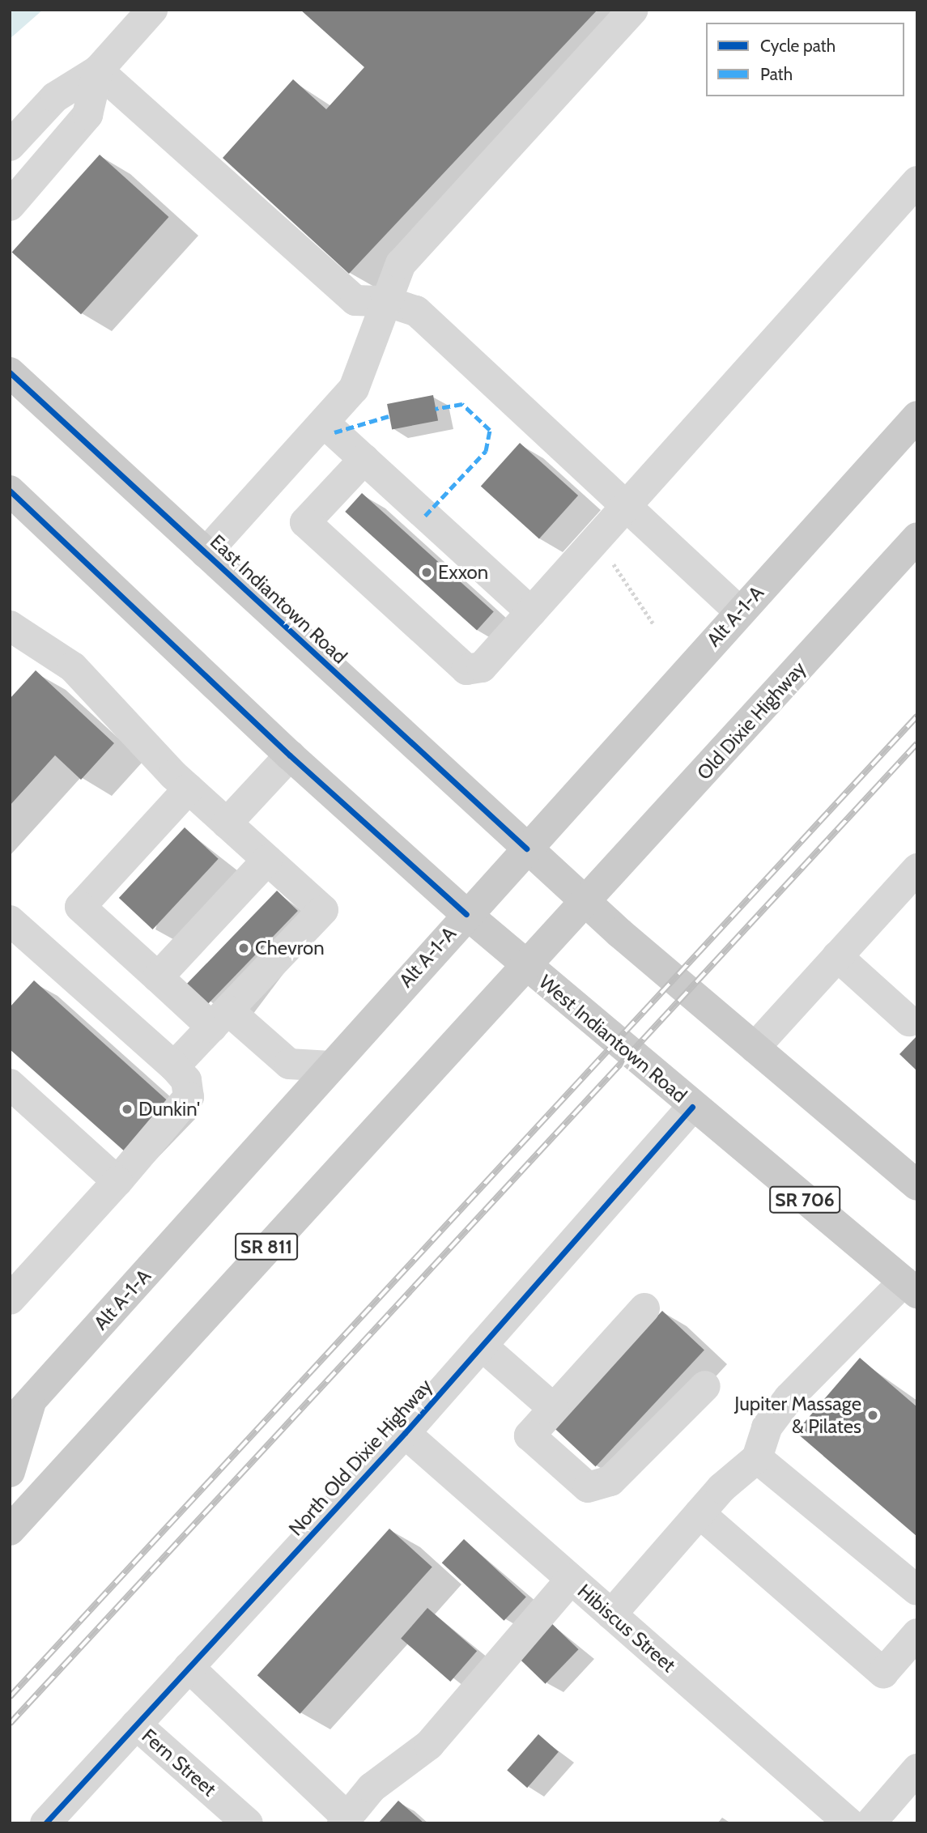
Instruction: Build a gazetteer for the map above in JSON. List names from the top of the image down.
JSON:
{
  "streets": {
    "main road": [
      "East Indiantown Road",
      "Alt A-1-A",
      "Old Dixie Highway",
      "West Indiantown Road",
      "SR 706",
      "SR 811"
    ],
    "street": ["North Old Dixie Highway", "Hibiscus Street", "Fern Street"]
  },
  "crossings": [
    ["East Indiantown Road", "Alt A-1-A"],
    ["Alt A-1-A", "West Indiantown Road"],
    ["Alt A-1-A", "SR 706"],
    ["Old Dixie Highway", "SR 811"],
    ["West Indiantown Road", "SR 706"],
    ["West Indiantown Road", "SR 811"],
    ["West Indiantown Road", "North Old Dixie Highway"],
    ["North Old Dixie Highway", "Hibiscus Street"],
    ["North Old Dixie Highway", "Fern Street"]
  ],
  "places": [
    "Exxon",
    "Chevron",
    "Dunkin'",
    "Jupiter Massage & Pilates"
  ],
  "legend": ["Cycle path", "Path"]
}
